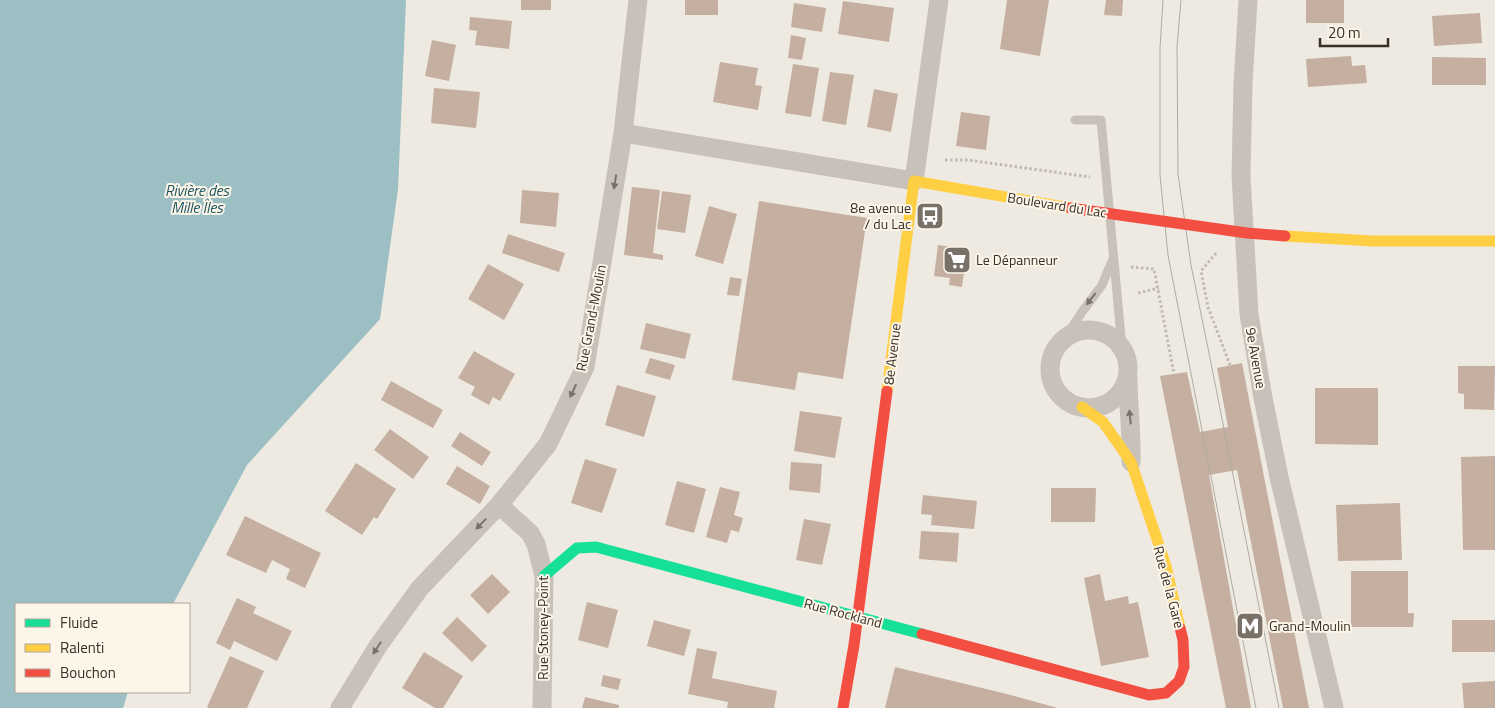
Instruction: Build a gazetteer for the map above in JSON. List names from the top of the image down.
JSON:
{
  "streets": {
    "street": [
      "Boulevard du Lac",
      "Rue Grand-Moulin",
      "8e Avenue",
      "9e Avenue",
      "Rue de la Gare",
      "Rue Rockland",
      "Rue Stoney-Point"
    ]
  },
  "crossings": [
    ["Boulevard du Lac", "Rue Grand-Moulin"],
    ["Boulevard du Lac", "8e Avenue"],
    ["Rue Grand-Moulin", "Rue Stoney-Point"],
    ["8e Avenue", "Rue Rockland"],
    ["Rue de la Gare", "Rue Rockland"],
    ["Rue Rockland", "Rue Stoney-Point"]
  ],
  "one_way": ["Rue Grand-Moulin"],
  "water": ["Rivière des Mille Îles"],
  "places": {
    "bus stop": ["8e avenue / du Lac"],
    "supermarket": ["Le Dépanneur"],
    "metro station": ["Grand-Moulin"]
  },
  "legend": ["Fluide", "Ralenti", "Bouchon"],
  "scale_bar": "20 m"
}
